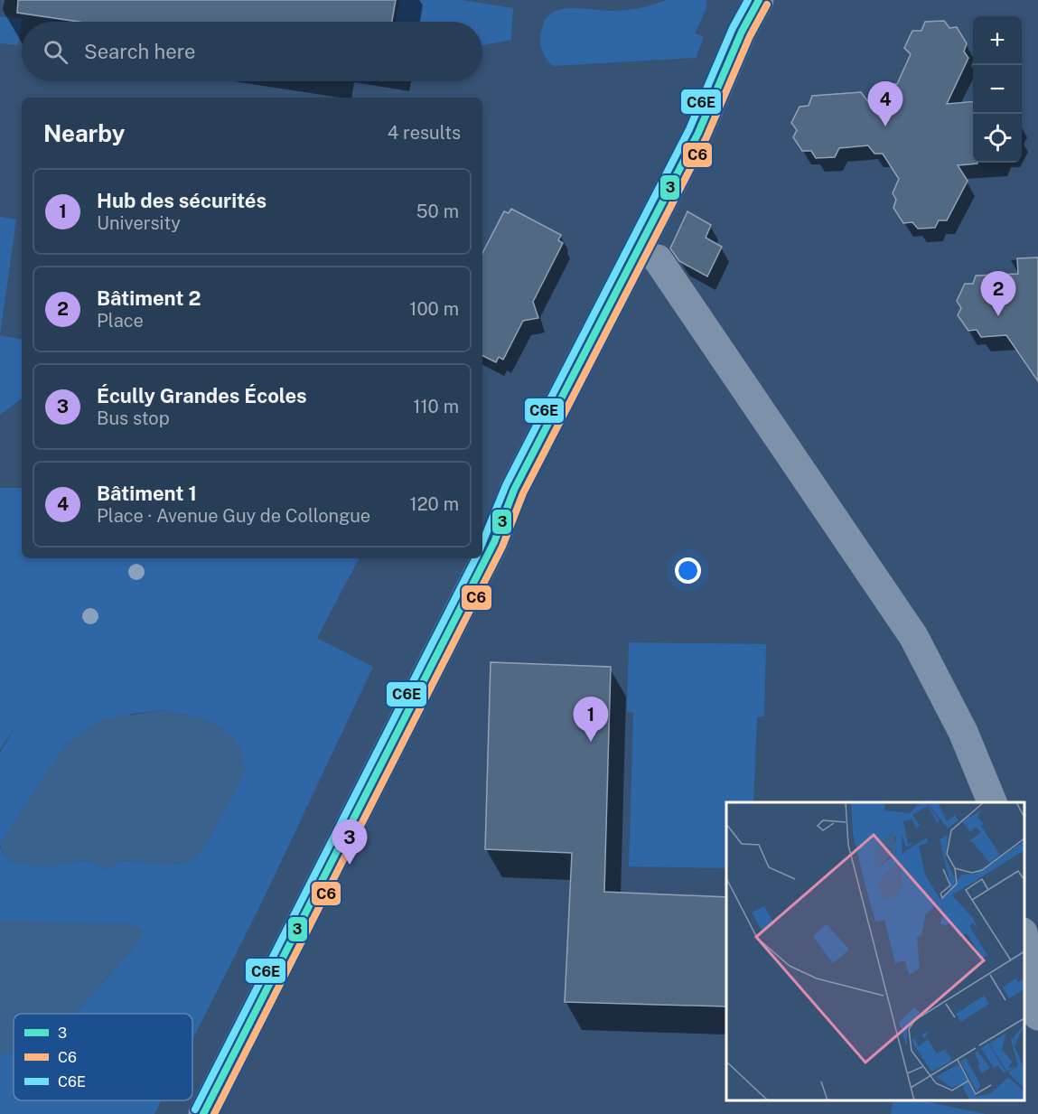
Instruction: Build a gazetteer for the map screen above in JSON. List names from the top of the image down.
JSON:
{
  "lines": ["transit line 3", "transit line C6E", "transit line C6"],
  "legend": ["3", "C6", "C6E"],
  "page": {
    "map_buttons": ["+", "−"],
    "search": "Search here",
    "pins": [
      "4",
      "2",
      "1",
      "3"
    ],
    "heading": ["Nearby", "4 results"],
    "list": [
      {
        "mark": "1",
        "name": "Hub des sécurités",
        "note": "University",
        "value": "50 m"
      },
      {
        "mark": "2",
        "name": "Bâtiment 2",
        "note": "Place",
        "value": "100 m"
      },
      {
        "mark": "3",
        "name": "Écully Grandes Écoles",
        "note": "Bus stop",
        "value": "110 m"
      },
      {
        "mark": "4",
        "name": "Bâtiment 1",
        "note": "Place · Avenue Guy de Collongue",
        "value": "120 m"
      }
    ]
  }
}
